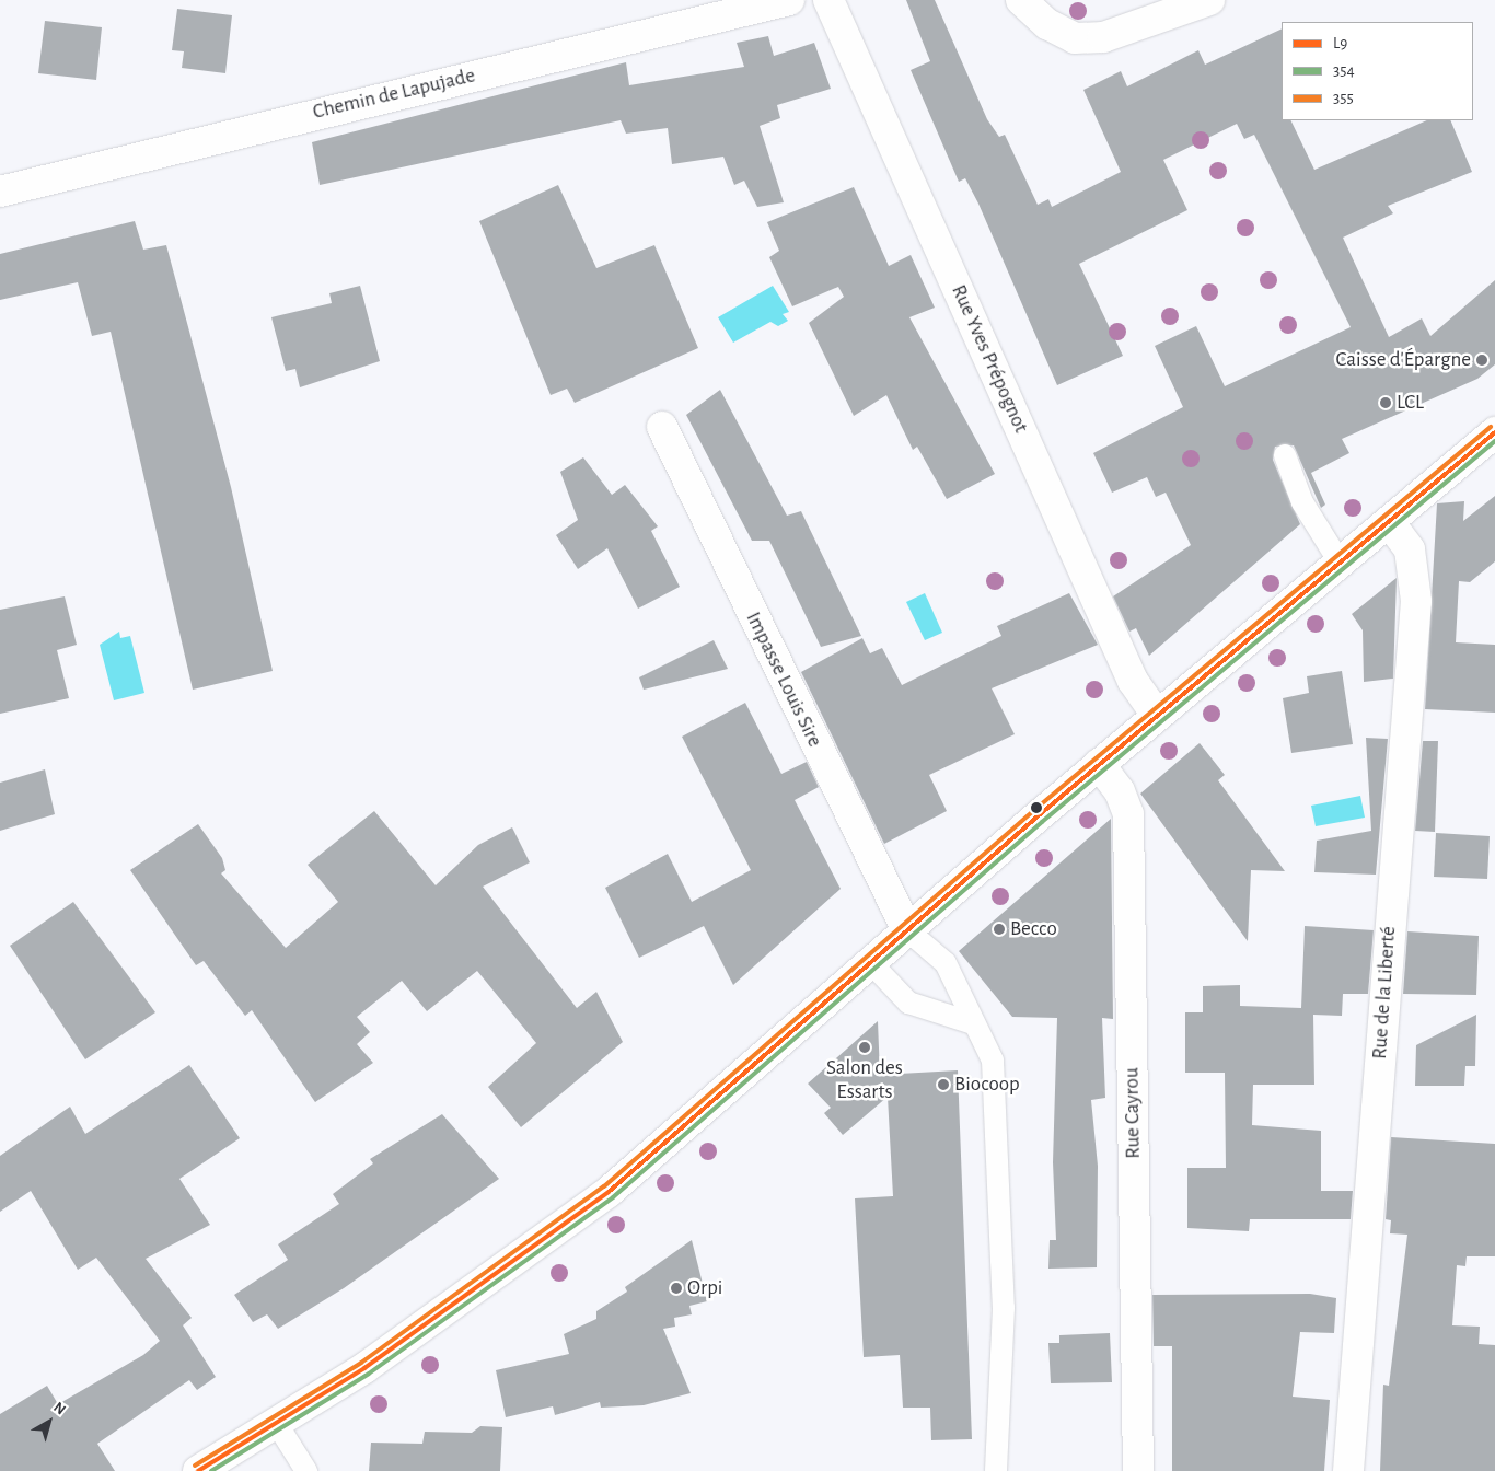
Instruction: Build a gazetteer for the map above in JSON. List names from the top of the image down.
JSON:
{
  "streets": {
    "street": [
      "Chemin de Lapujade",
      "Rue Yves Prépognot",
      "Impasse Louis Sire",
      "Rue de la Liberté",
      "Rue Cayrou"
    ]
  },
  "places": [
    "Caisse d'Épargne",
    "LCL",
    "Becco",
    "Salon des Essarts",
    "Biocoop",
    "Orpi"
  ],
  "lines": ["transit line 355", "transit line L9", "transit line 354"],
  "legend": ["L9", "354", "355"],
  "north": "top right"
}
